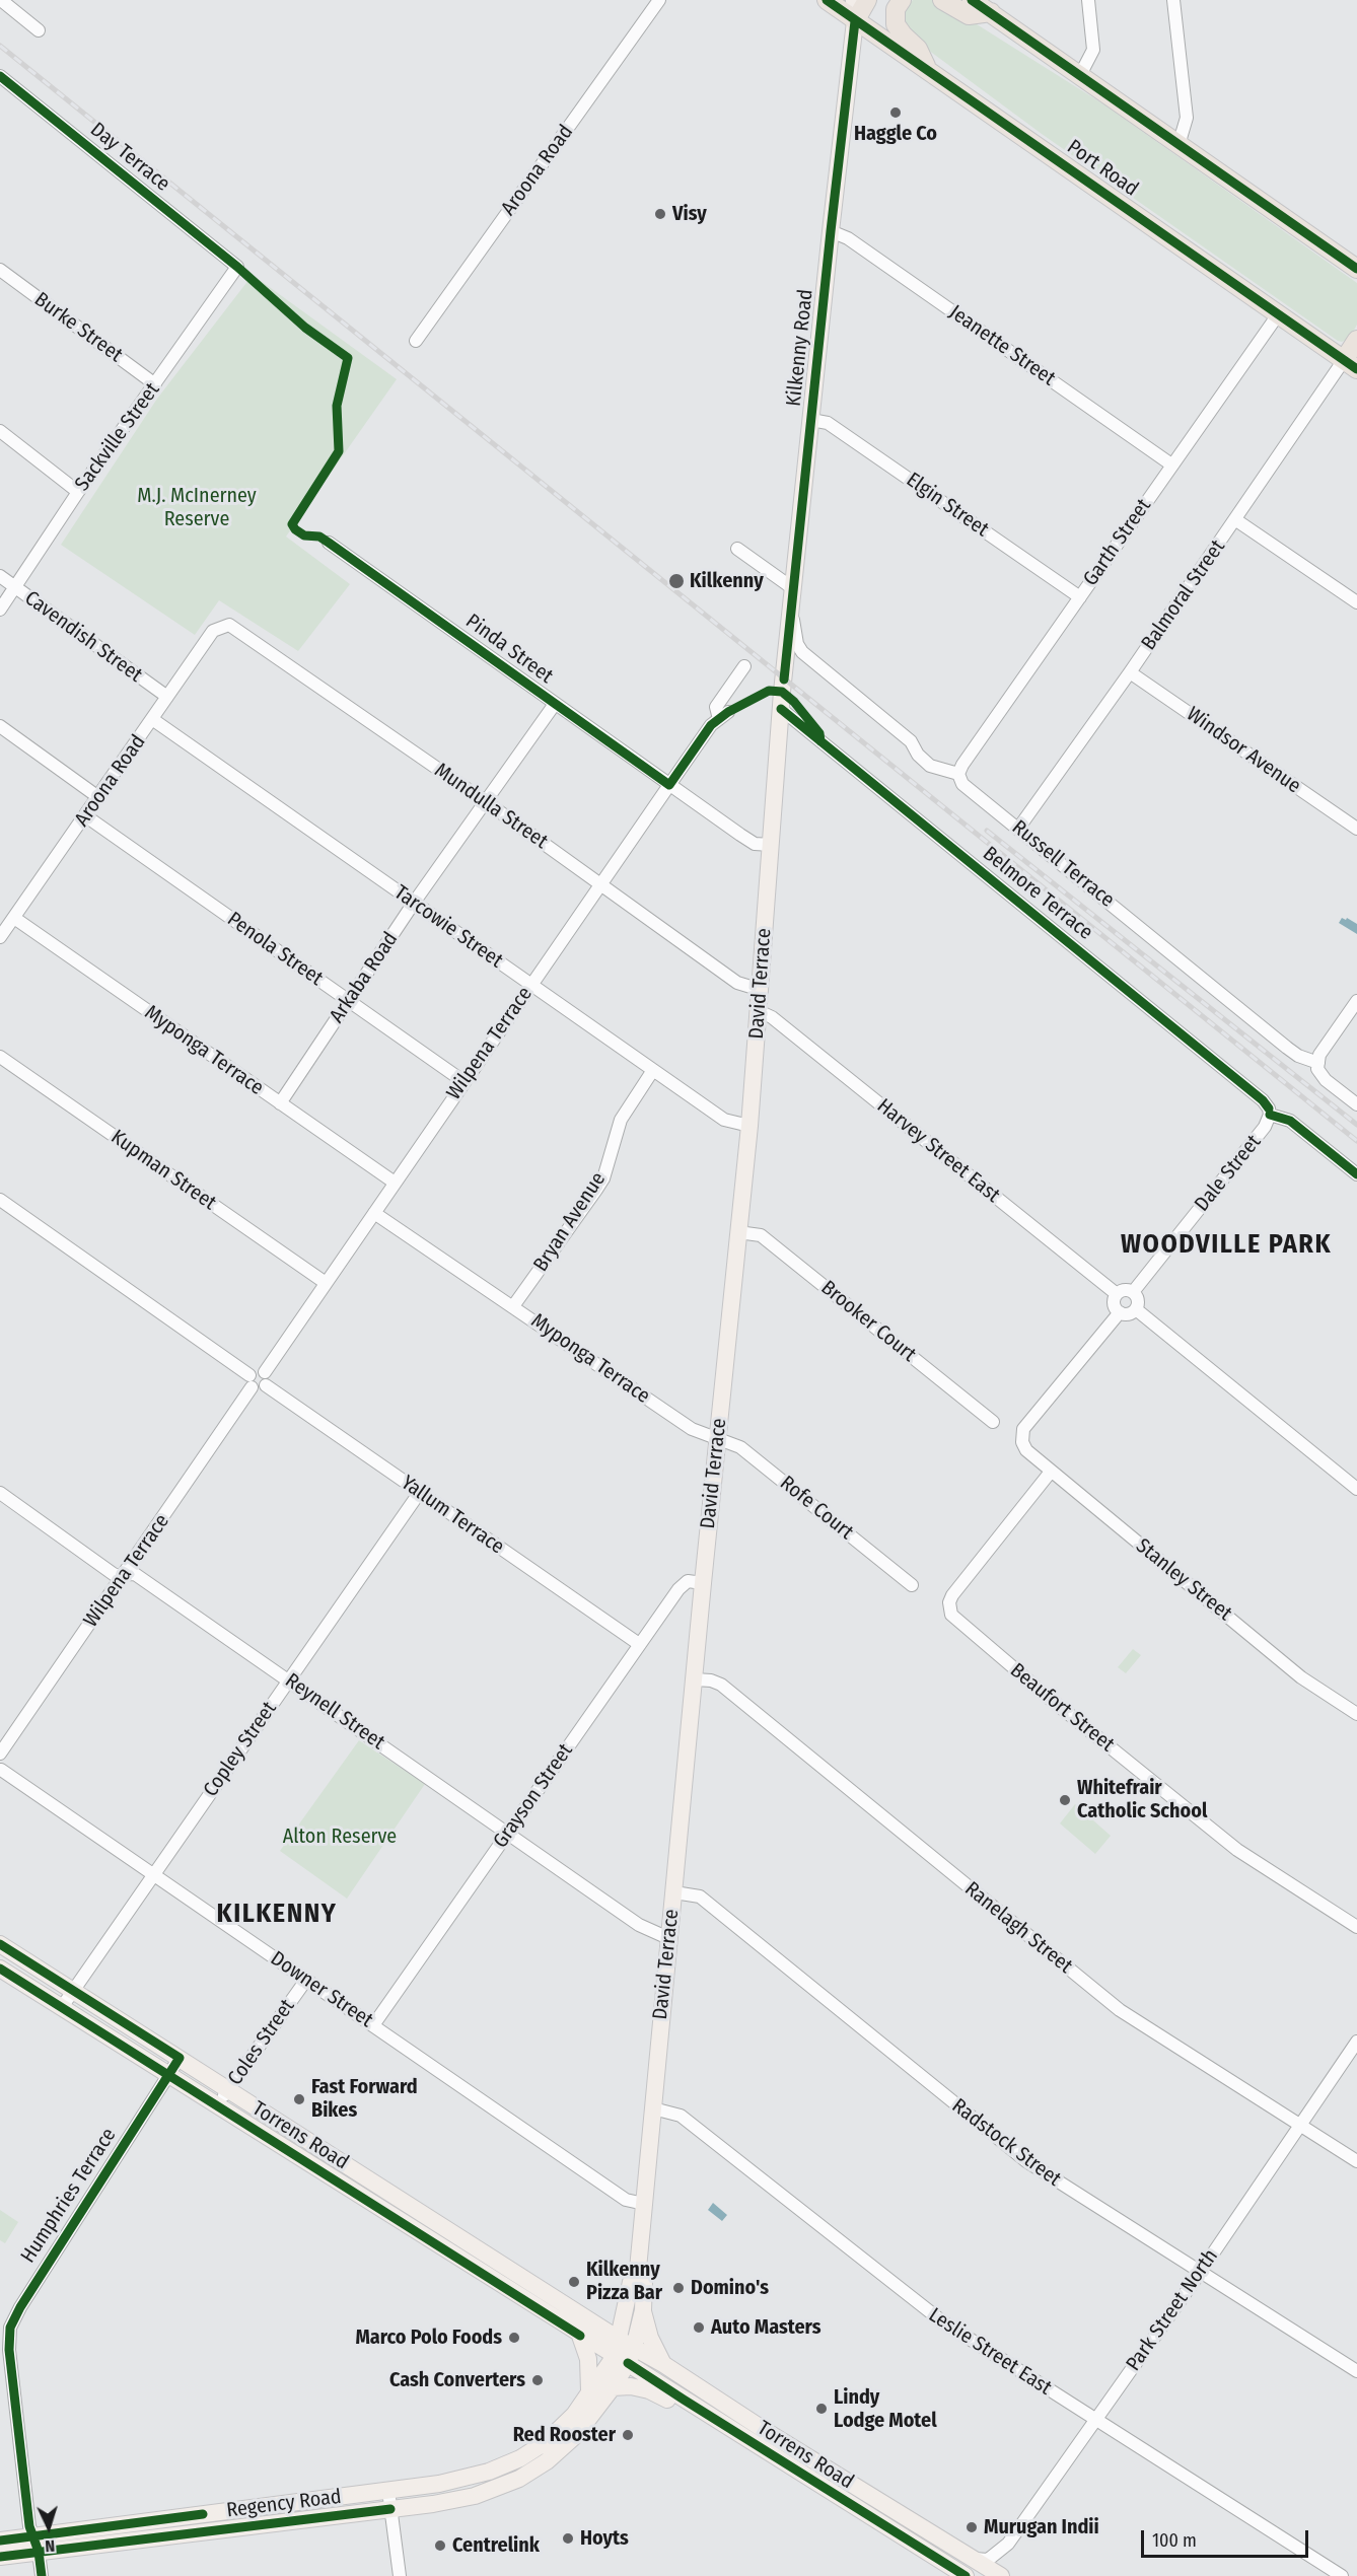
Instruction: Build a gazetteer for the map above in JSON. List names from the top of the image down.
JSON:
{
  "streets": {
    "highway": ["Port Road"],
    "main road": [
      "Kilkenny Road",
      "David Terrace",
      "Torrens Road",
      "Regency Road"
    ],
    "street": [
      "Day Terrace",
      "Aroona Road",
      "Burke Street",
      "Jeanette Street",
      "Sackville Street",
      "Elgin Street",
      "Garth Street",
      "Balmoral Street",
      "Cavendish Street",
      "Pinda Street",
      "Windsor Avenue",
      "Mundulla Street",
      "Russell Terrace",
      "Belmore Terrace",
      "Tarcowie Street",
      "Penola Street",
      "Arkaba Road",
      "Wilpena Terrace",
      "Myponga Terrace",
      "Harvey Street East",
      "Kupman Street",
      "Dale Street",
      "Bryan Avenue",
      "Brooker Court",
      "Rofe Court",
      "Yallum Terrace",
      "Stanley Street",
      "Beaufort Street",
      "Reynell Street",
      "Copley Street",
      "Grayson Street",
      "Ranelagh Street",
      "Downer Street",
      "Coles Street",
      "Radstock Street",
      "Humphries Terrace",
      "Park Street North",
      "Leslie Street East"
    ]
  },
  "crossings": [
    ["Day Terrace", "Sackville Street"],
    ["Port Road", "Kilkenny Road"],
    ["Port Road", "Garth Street"],
    ["Port Road", "Balmoral Street"],
    ["Aroona Road", "Cavendish Street"],
    ["Aroona Road", "Mundulla Street"],
    ["Aroona Road", "Tarcowie Street"],
    ["Aroona Road", "Penola Street"],
    ["Aroona Road", "Myponga Terrace"],
    ["Burke Street", "Sackville Street"],
    ["Jeanette Street", "Kilkenny Road"],
    ["Jeanette Street", "Garth Street"],
    ["Kilkenny Road", "Elgin Street"],
    ["Kilkenny Road", "David Terrace"],
    ["Sackville Street", "Cavendish Street"],
    ["Elgin Street", "Garth Street"],
    ["Garth Street", "Russell Terrace"],
    ["Balmoral Street", "Windsor Avenue"],
    ["Balmoral Street", "Russell Terrace"],
    ["Pinda Street", "Arkaba Road"],
    ["Pinda Street", "David Terrace"],
    ["Pinda Street", "Wilpena Terrace"],
    ["Mundulla Street", "Arkaba Road"],
    ["Mundulla Street", "David Terrace"],
    ["Mundulla Street", "Wilpena Terrace"],
    ["Belmore Terrace", "David Terrace"],
    ["Belmore Terrace", "Dale Street"],
    ["Tarcowie Street", "Arkaba Road"],
    ["Tarcowie Street", "David Terrace"],
    ["Tarcowie Street", "Wilpena Terrace"],
    ["Tarcowie Street", "Bryan Avenue"],
    ["Penola Street", "Arkaba Road"],
    ["Penola Street", "Wilpena Terrace"],
    ["Arkaba Road", "Myponga Terrace"],
    ["David Terrace", "Myponga Terrace"],
    ["David Terrace", "Harvey Street East"],
    ["David Terrace", "Brooker Court"],
    ["David Terrace", "Rofe Court"],
    ["David Terrace", "Reynell Street"],
    ["David Terrace", "Grayson Street"],
    ["David Terrace", "Ranelagh Street"],
    ["David Terrace", "Downer Street"],
    ["David Terrace", "Torrens Road"],
    ["David Terrace", "Radstock Street"],
    ["David Terrace", "Leslie Street East"],
    ["David Terrace", "Regency Road"],
    ["Wilpena Terrace", "Myponga Terrace"],
    ["Wilpena Terrace", "Kupman Street"],
    ["Wilpena Terrace", "Yallum Terrace"],
    ["Wilpena Terrace", "Reynell Street"],
    ["Myponga Terrace", "Bryan Avenue"],
    ["Myponga Terrace", "Rofe Court"],
    ["Harvey Street East", "Dale Street"],
    ["Harvey Street East", "Stanley Street"],
    ["Dale Street", "Stanley Street"],
    ["Yallum Terrace", "Copley Street"],
    ["Yallum Terrace", "Grayson Street"],
    ["Stanley Street", "Beaufort Street"],
    ["Reynell Street", "Copley Street"],
    ["Reynell Street", "Grayson Street"],
    ["Copley Street", "Downer Street"],
    ["Copley Street", "Torrens Road"],
    ["Grayson Street", "Downer Street"],
    ["Ranelagh Street", "Park Street North"],
    ["Downer Street", "Coles Street"],
    ["Coles Street", "Torrens Road"],
    ["Torrens Road", "Humphries Terrace"],
    ["Torrens Road", "Park Street North"],
    ["Torrens Road", "Regency Road"],
    ["Radstock Street", "Park Street North"],
    ["Humphries Terrace", "Regency Road"],
    ["Park Street North", "Leslie Street East"]
  ],
  "districts": ["WOODVILLE PARK", "KILKENNY"],
  "parks": ["M.J. McInerney Reserve", "Alton Reserve"],
  "places": [
    "Haggle Co",
    "Visy",
    "Kilkenny",
    "Whitefrair Catholic School",
    "Fast Forward Bikes",
    "Kilkenny Pizza Bar",
    "Domino's",
    "Auto Masters",
    "Marco Polo Foods",
    "Cash Converters",
    "Lindy Lodge Motel",
    "Red Rooster",
    "Murugan Indii",
    "Hoyts",
    "Centrelink"
  ],
  "scale_bar": "100 m",
  "north": "bottom"
}
